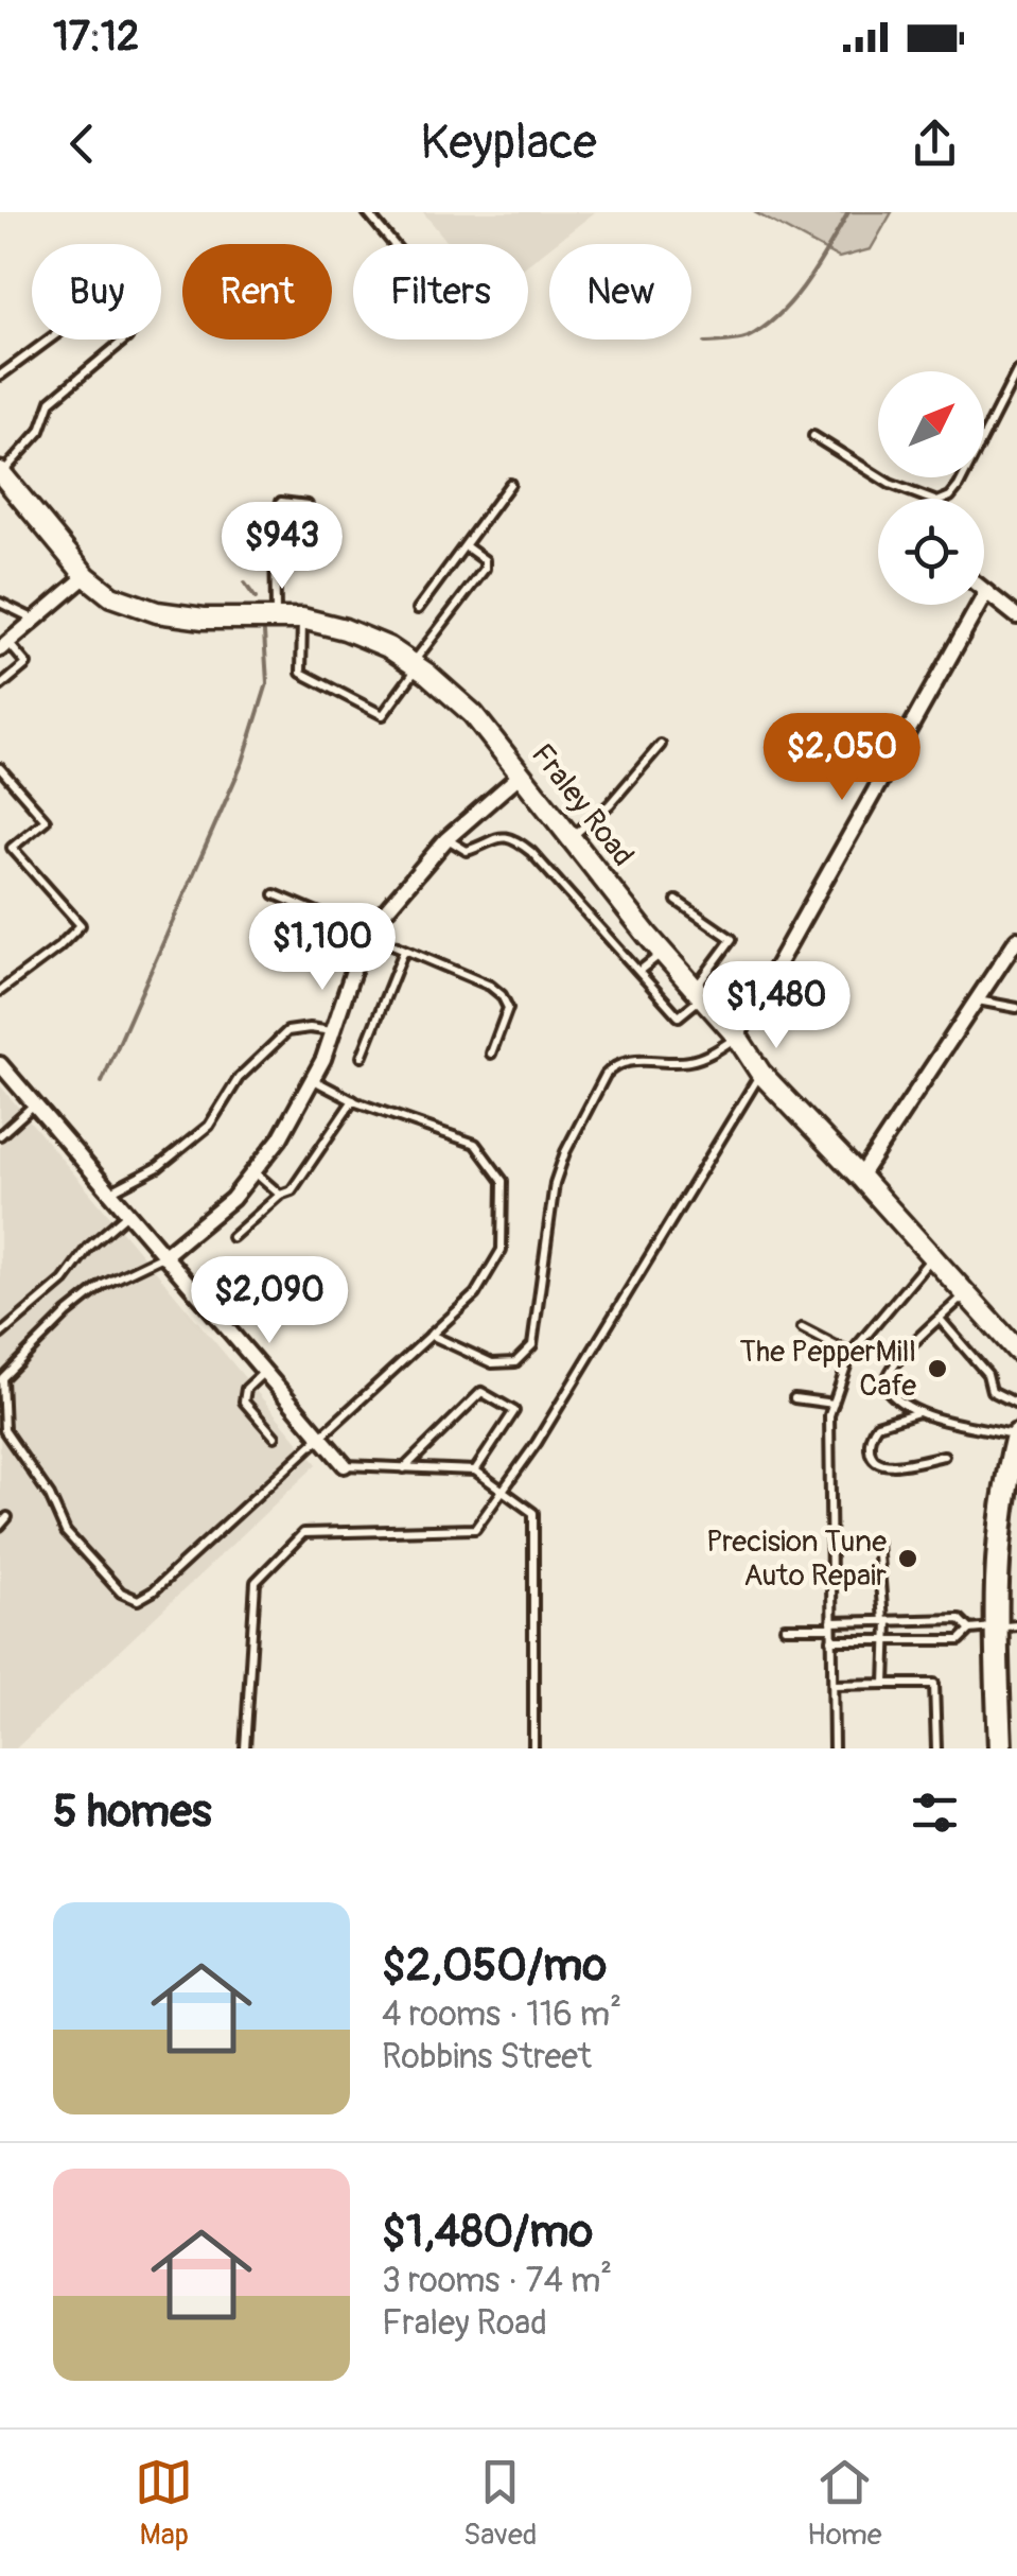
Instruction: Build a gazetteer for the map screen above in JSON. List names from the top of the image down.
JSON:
{
  "streets": {
    "street": ["Fraley Road"]
  },
  "places": ["The PepperMill Cafe", "Precision Tune Auto Repair"],
  "north": "top right",
  "page": {
    "status": "17:12",
    "header": "Keyplace",
    "chip": [
      "Buy",
      "Rent",
      "Filters",
      "New"
    ],
    "price": [
      "$943",
      "$2,050",
      "$1,100",
      "$1,480",
      "$2,090"
    ],
    "heading": "5 homes",
    "list": [
      {
        "name": "$2,050/mo",
        "note": "4 rooms · 116 m² · Robbins Street"
      },
      {
        "name": "$1,480/mo",
        "note": "3 rooms · 74 m² · Fraley Road"
      }
    ],
    "tabs": ["Map", "Saved", "Home"]
  }
}
